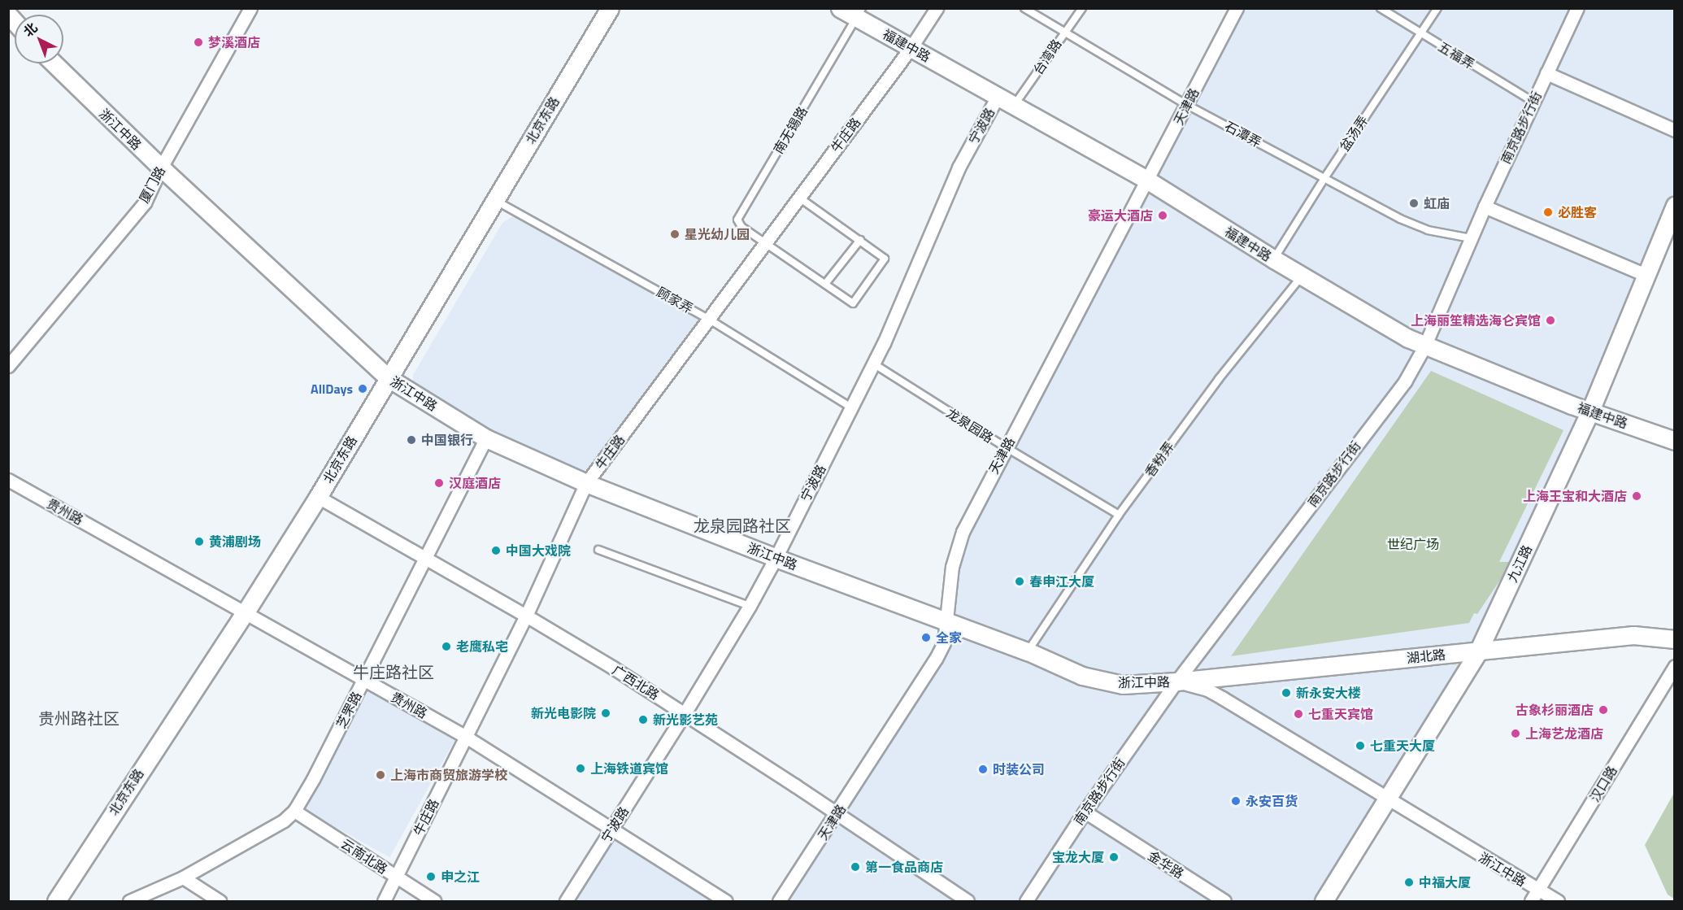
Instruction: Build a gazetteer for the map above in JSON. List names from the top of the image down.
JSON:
{
  "streets": {
    "street": [
      "福建中路",
      "天津路",
      "北京东路",
      "宁波路",
      "南京路步行街",
      "浙江中路",
      "牛庄路",
      "厦门路",
      "贵州路",
      "九江路",
      "湖北路",
      "广西北路",
      "芝罘路",
      "汉口路",
      "云南北路",
      "金华路"
    ],
    "lane": [
      "五福弄",
      "台湾路",
      "南无锡路",
      "盆汤弄",
      "石潭弄",
      "顾家弄",
      "龙泉园路",
      "香粉弄"
    ]
  },
  "crossings": [
    ["福建中路", "台湾路"],
    ["福建中路", "天津路"],
    ["福建中路", "宁波路"],
    ["福建中路", "南京路步行街"],
    ["福建中路", "南无锡路"],
    ["福建中路", "盆汤弄"],
    ["福建中路", "牛庄路"],
    ["福建中路", "香粉弄"],
    ["福建中路", "九江路"],
    ["五福弄", "南京路步行街"],
    ["五福弄", "盆汤弄"],
    ["台湾路", "石潭弄"],
    ["天津路", "浙江中路"],
    ["天津路", "石潭弄"],
    ["天津路", "龙泉园路"],
    ["天津路", "广西北路"],
    ["北京东路", "浙江中路"],
    ["北京东路", "顾家弄"],
    ["北京东路", "贵州路"],
    ["北京东路", "广西北路"],
    ["宁波路", "浙江中路"],
    ["宁波路", "顾家弄"],
    ["宁波路", "龙泉园路"],
    ["宁波路", "贵州路"],
    ["宁波路", "广西北路"],
    ["南京路步行街", "浙江中路"],
    ["南京路步行街", "石潭弄"],
    ["南京路步行街", "湖北路"],
    ["南京路步行街", "金华路"],
    ["浙江中路", "牛庄路"],
    ["浙江中路", "厦门路"],
    ["浙江中路", "香粉弄"],
    ["浙江中路", "九江路"],
    ["浙江中路", "湖北路"],
    ["浙江中路", "芝罘路"],
    ["浙江中路", "汉口路"],
    ["南无锡路", "牛庄路"],
    ["盆汤弄", "石潭弄"],
    ["牛庄路", "顾家弄"],
    ["牛庄路", "贵州路"],
    ["牛庄路", "广西北路"],
    ["牛庄路", "云南北路"],
    ["龙泉园路", "香粉弄"],
    ["贵州路", "芝罘路"],
    ["九江路", "湖北路"],
    ["广西北路", "芝罘路"],
    ["芝罘路", "云南北路"]
  ],
  "districts": ["龙泉园路社区", "牛庄路社区", "贵州路社区"],
  "parks": ["世纪广场"],
  "places": [
    "梦溪酒店",
    "虹庙",
    "必胜客",
    "豪运大酒店",
    "星光幼儿园",
    "上海丽笙精选海仑宾馆",
    "AllDays",
    "中国银行",
    "汉庭酒店",
    "上海王宝和大酒店",
    "黄浦剧场",
    "中国大戏院",
    "春申江大厦",
    "全家",
    "老鹰私宅",
    "新永安大楼",
    "古象杉丽酒店",
    "新光电影院",
    "七重天宾馆",
    "新光影艺苑",
    "上海艺龙酒店",
    "七重天大厦",
    "上海铁道宾馆",
    "时装公司",
    "上海市商贸旅游学校",
    "永安百货",
    "宝龙大厦",
    "第一食品商店",
    "申之江",
    "中福大厦"
  ],
  "north": "top left"
}
